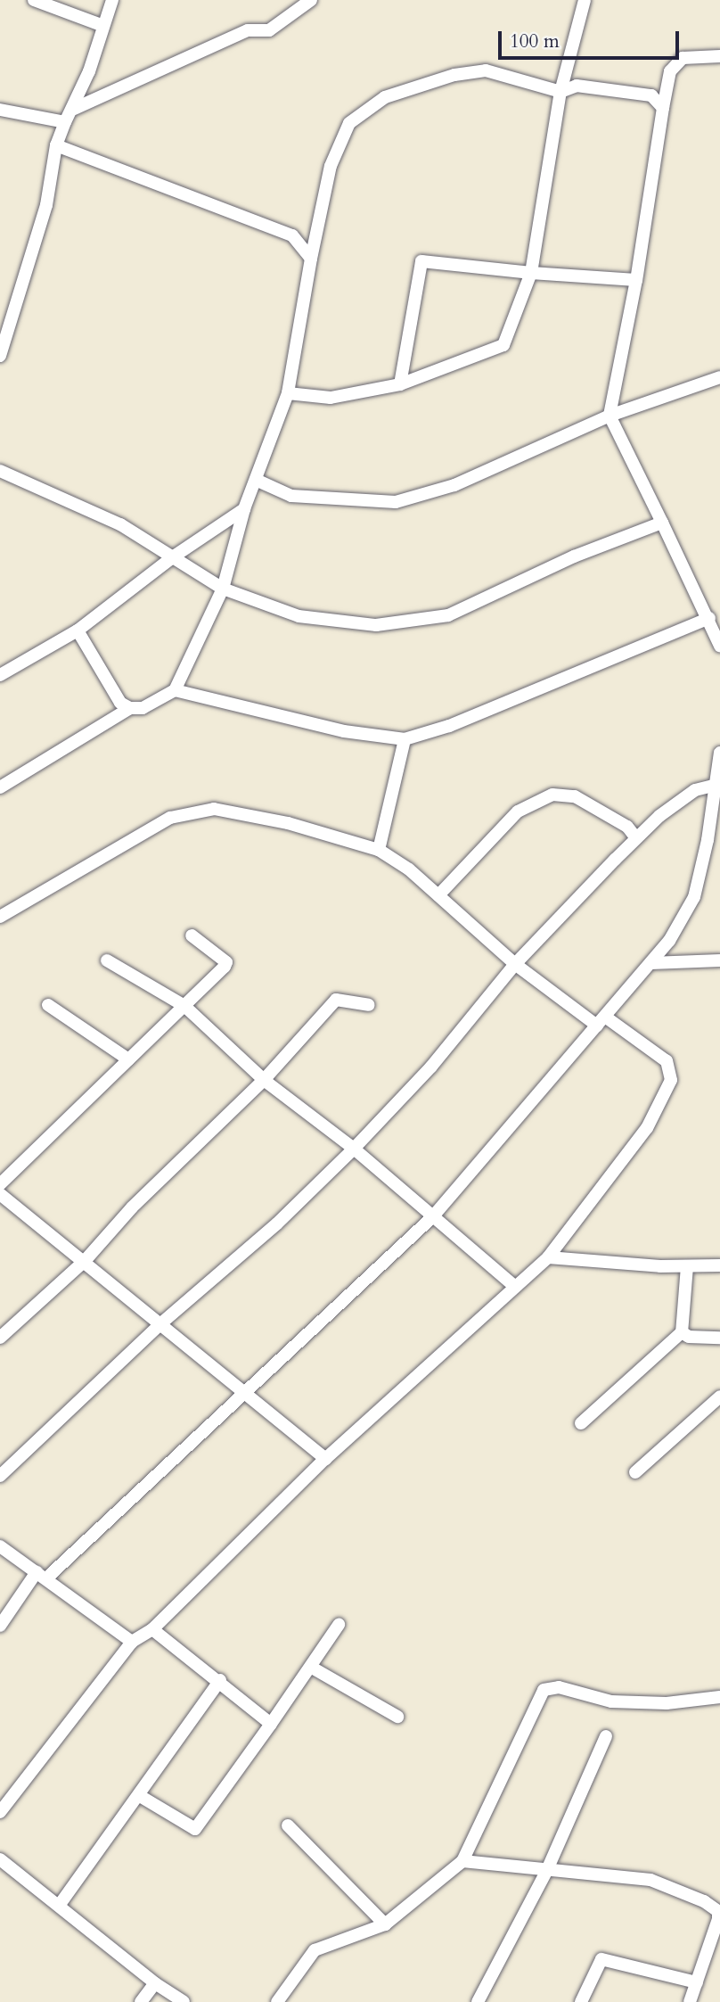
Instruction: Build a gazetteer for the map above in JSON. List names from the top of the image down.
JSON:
{
  "scale_bar": "100 m"
}
